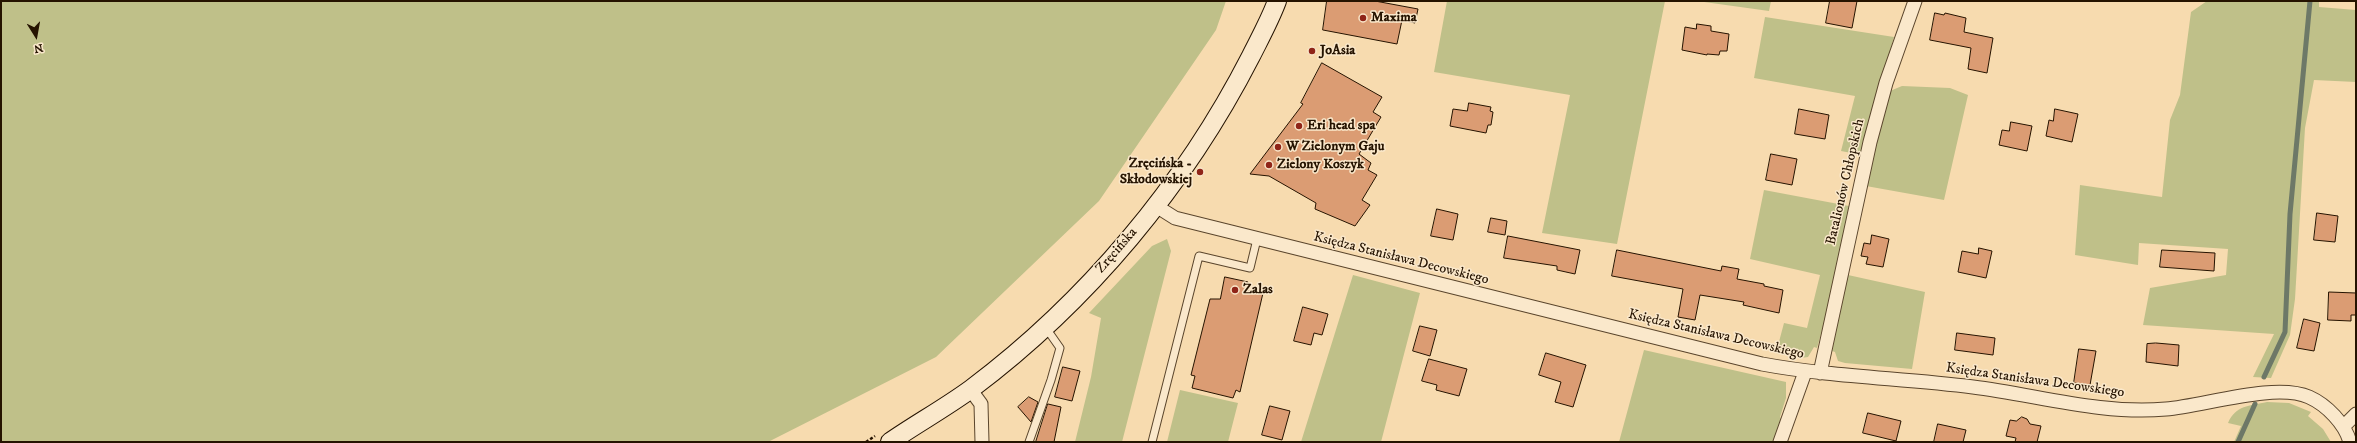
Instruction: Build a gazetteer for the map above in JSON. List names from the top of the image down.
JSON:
{
  "streets": {
    "street": ["Batalionów Chłopskich", "Zręcińska", "Księdza Stanisława Decowskiego"]
  },
  "crossings": [
    ["Batalionów Chłopskich", "Księdza Stanisława Decowskiego"],
    ["Zręcińska", "Księdza Stanisława Decowskiego"]
  ],
  "places": [
    "Maxima",
    "JoAsia",
    "Eri head spa",
    "W Zielonym Gaju",
    "Zielony Koszyk",
    "Zręcińska - Skłodowskiej",
    "Zalas"
  ],
  "north": "bottom"
}
